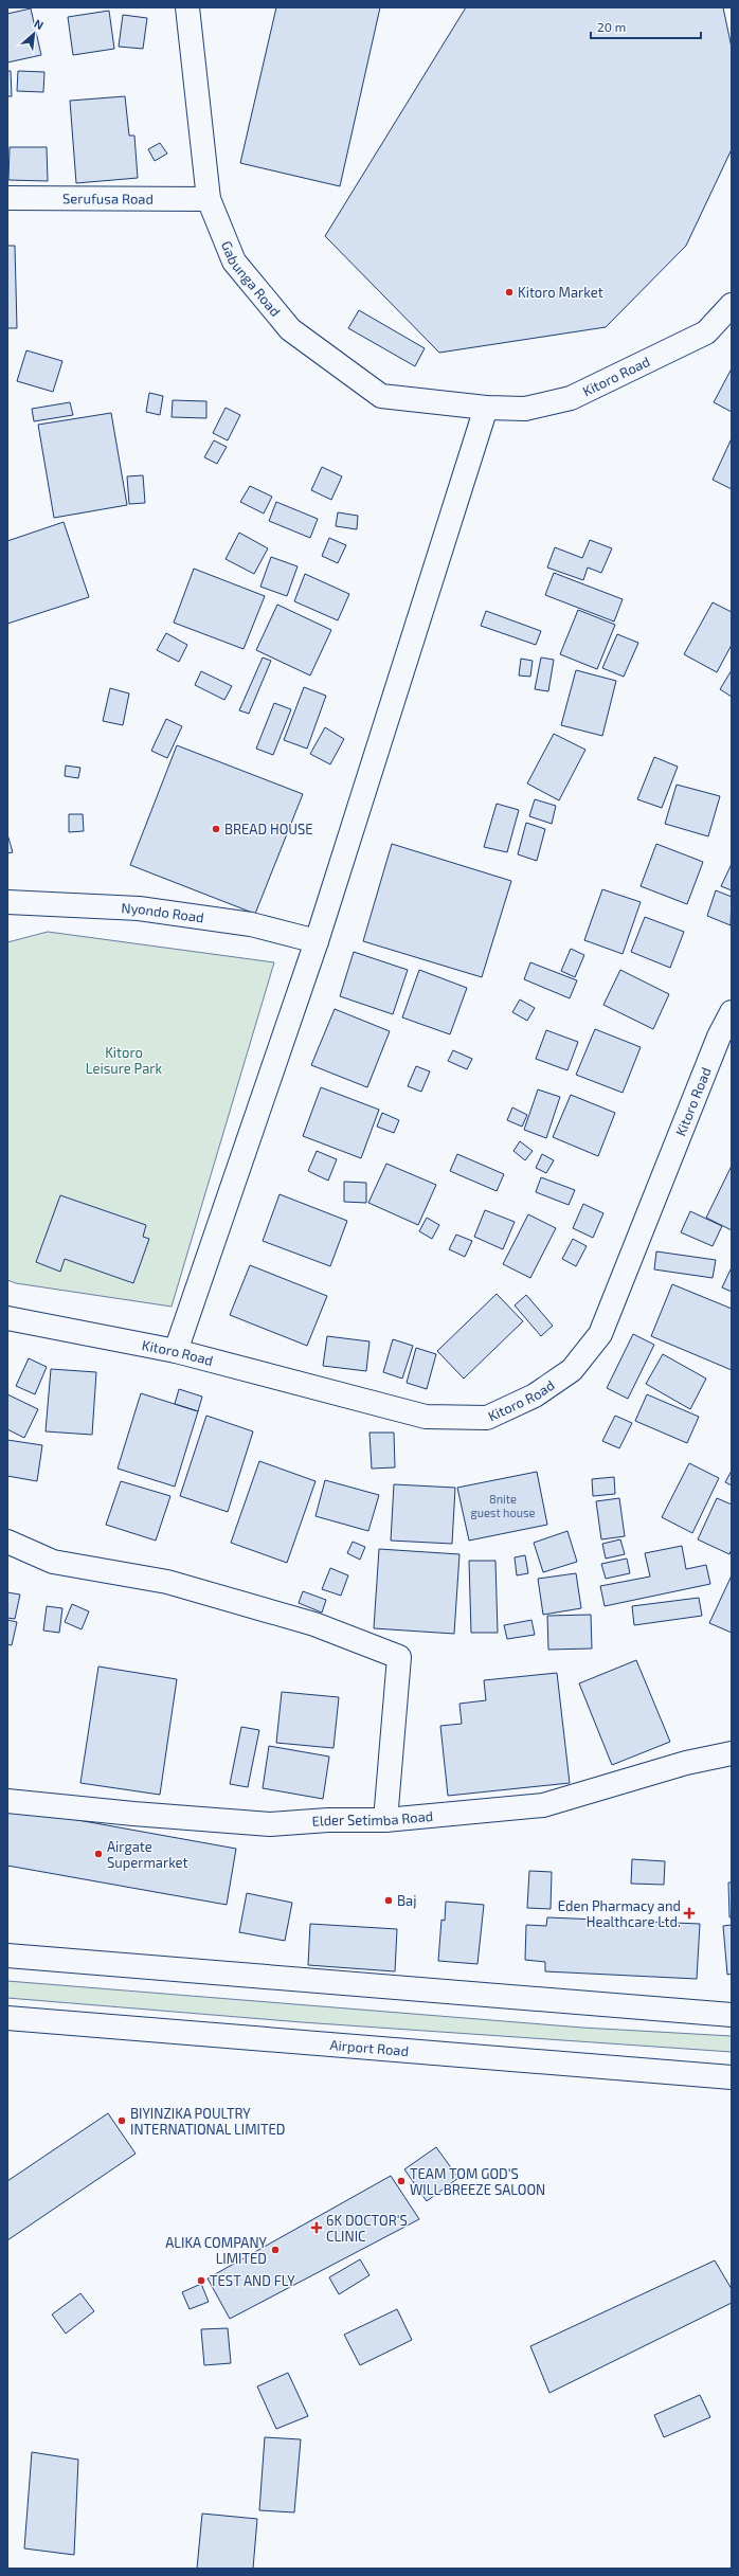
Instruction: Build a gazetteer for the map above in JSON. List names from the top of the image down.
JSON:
{
  "streets": {
    "main road": [
      "Serufusa Road",
      "Gabunga Road",
      "Kitoro Road",
      "Nyondo Road",
      "Elder Setimba Road",
      "Airport Road"
    ]
  },
  "crossings": [
    ["Serufusa Road", "Gabunga Road"],
    ["Gabunga Road", "Kitoro Road"]
  ],
  "parks": ["Kitoro Leisure Park"],
  "places": {
    "other": [
      "Kitoro Market",
      "BREAD HOUSE",
      "Airgate Supermarket",
      "Baj",
      "BIYINZIKA POULTRY INTERNATIONAL LIMITED",
      "TEAM TOM GOD'S WILL BREEZE SALOON",
      "ALIKA COMPANY LIMITED",
      "TEST AND FLY"
    ],
    "health": ["Eden Pharmacy and Healthcare Ltd.", "6K DOCTOR'S CLINIC"]
  },
  "house_numbers": ["8nite guest house"],
  "scale_bar": "20 m",
  "north": "top right"
}
